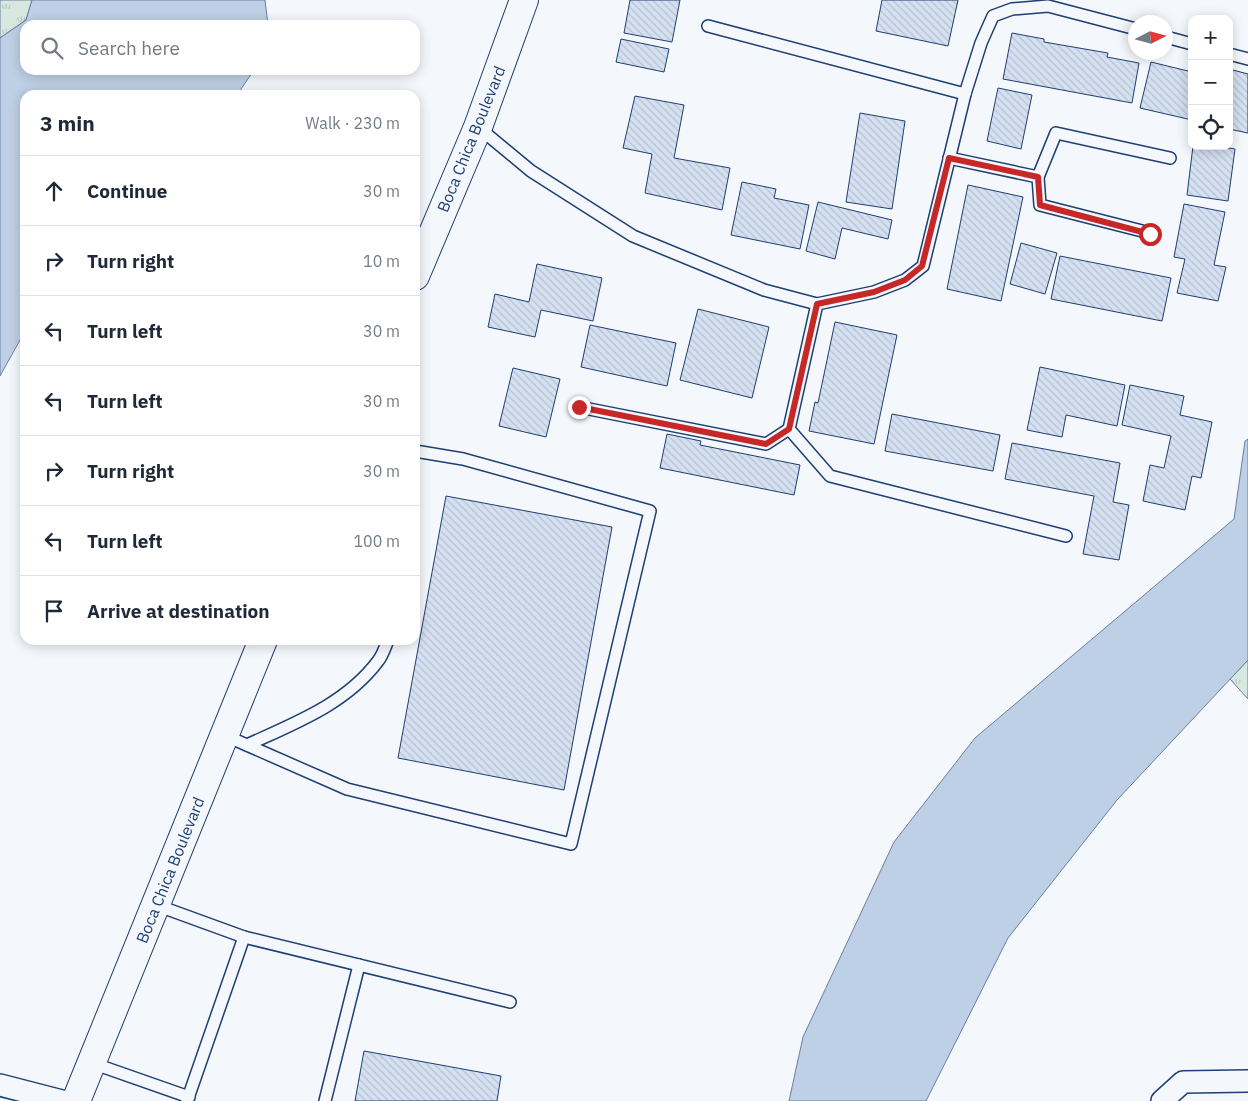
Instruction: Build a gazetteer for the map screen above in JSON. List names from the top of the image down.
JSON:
{
  "streets": {
    "main road": ["Boca Chica Boulevard"]
  },
  "north": "right",
  "page": {
    "map_buttons": ["+", "−"],
    "search": "Search here",
    "heading": ["3 min", "Walk · 230 m"],
    "list": [
      ["Continue", "30 m"],
      ["Turn right", "10 m"],
      ["Turn left", "30 m"],
      ["Turn left", "30 m"],
      ["Turn right", "30 m"],
      ["Turn left", "100 m"],
      "Arrive at destination"
    ]
  }
}
